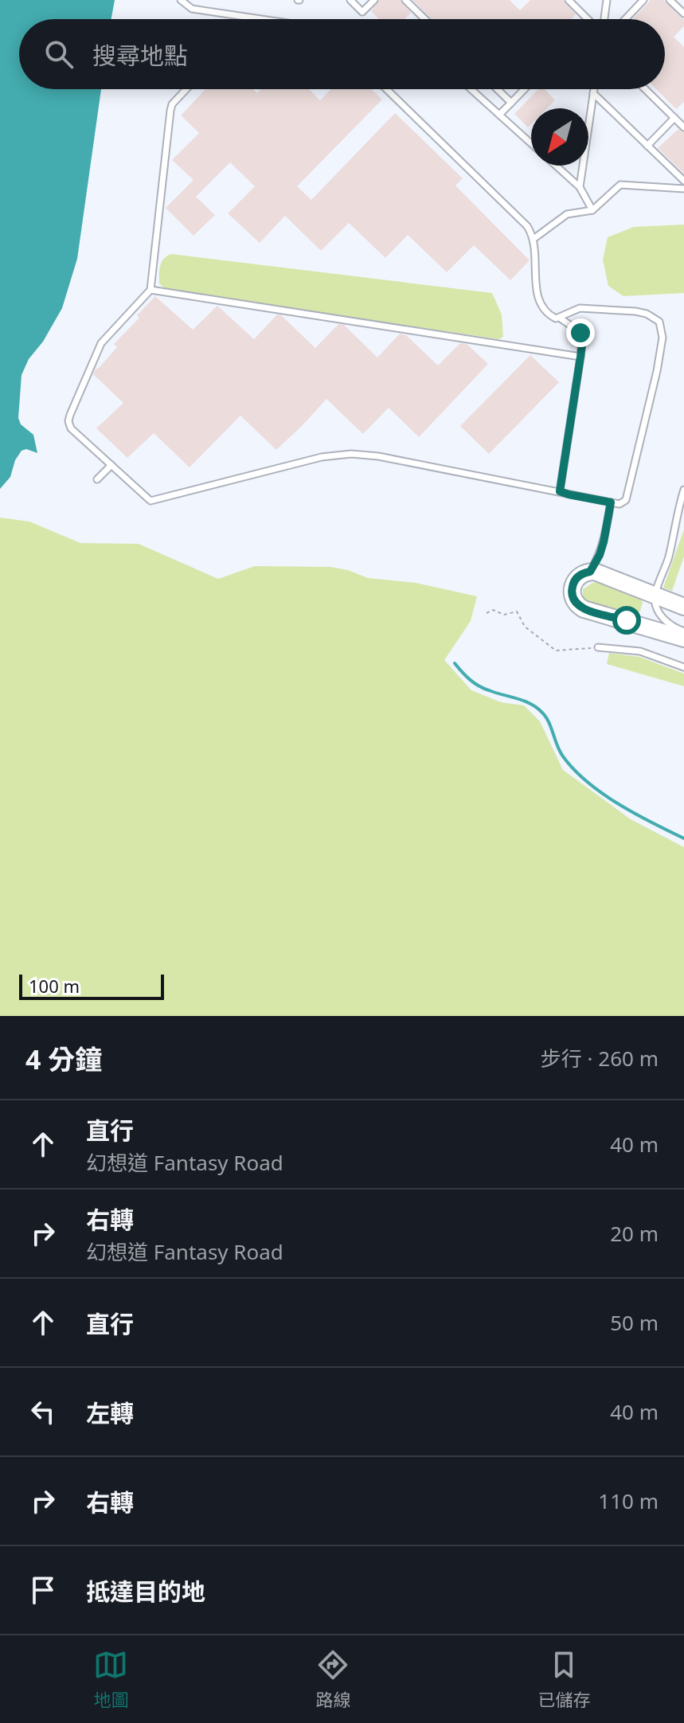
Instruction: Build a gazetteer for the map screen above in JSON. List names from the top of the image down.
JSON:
{
  "scale_bar": "100 m",
  "north": "bottom left",
  "page": {
    "search": "搜尋地點",
    "scale": "100 m",
    "heading": ["4 分鐘", "步行 · 260 m"],
    "list": [
      ["直行", "幻想道 Fantasy Road", "40 m"],
      ["右轉", "幻想道 Fantasy Road", "20 m"],
      ["直行", "50 m"],
      ["左轉", "40 m"],
      ["右轉", "110 m"],
      "抵達目的地"
    ],
    "nav": ["地圖", "路線", "已儲存"]
  }
}
